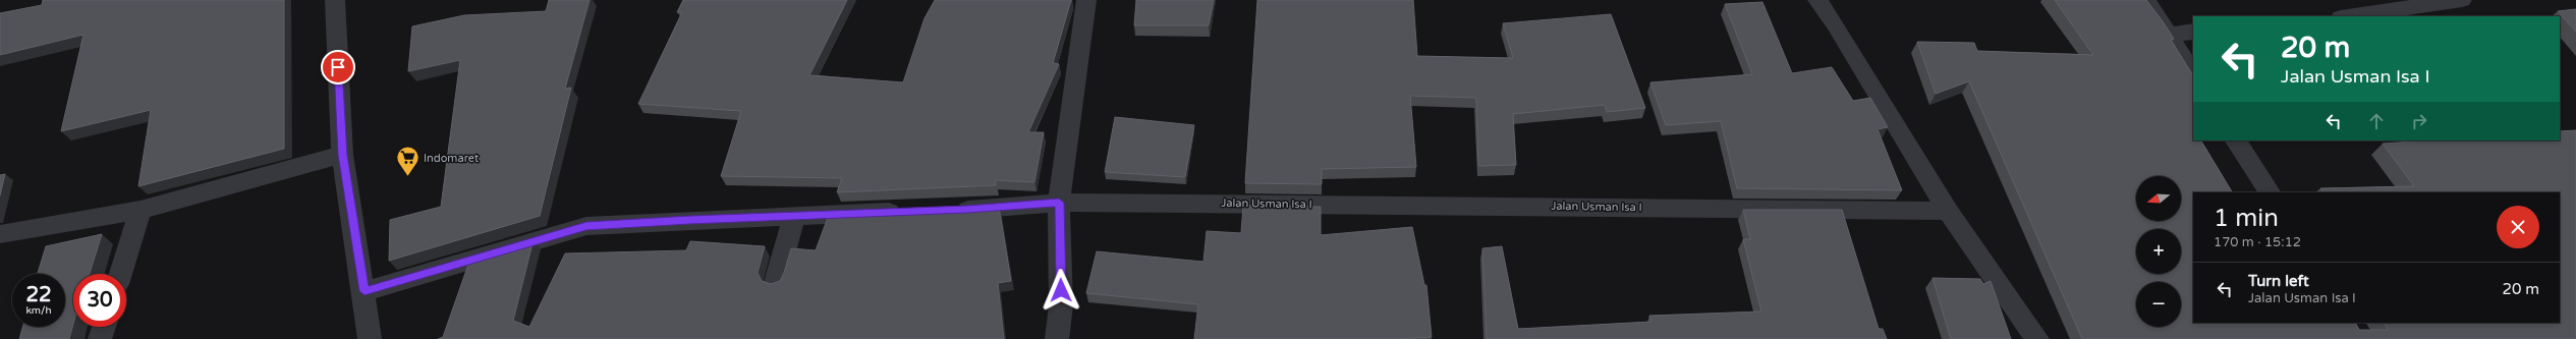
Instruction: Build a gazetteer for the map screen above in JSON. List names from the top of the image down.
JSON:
{
  "streets": {
    "street": ["Jalan Usman Isa I"]
  },
  "places": {
    "supermarket": ["Indomaret"]
  },
  "north": "left",
  "page": {
    "turn": ["20 m", "Jalan Usman Isa I"],
    "map_buttons": ["+", "−"],
    "heading": ["1 min", "170 m · 15:12"],
    "list": [
      {
        "name": "Turn left",
        "note": "Jalan Usman Isa I",
        "value": "20 m"
      }
    ],
    "speed": "22 km/h",
    "limit": "30"
  }
}
